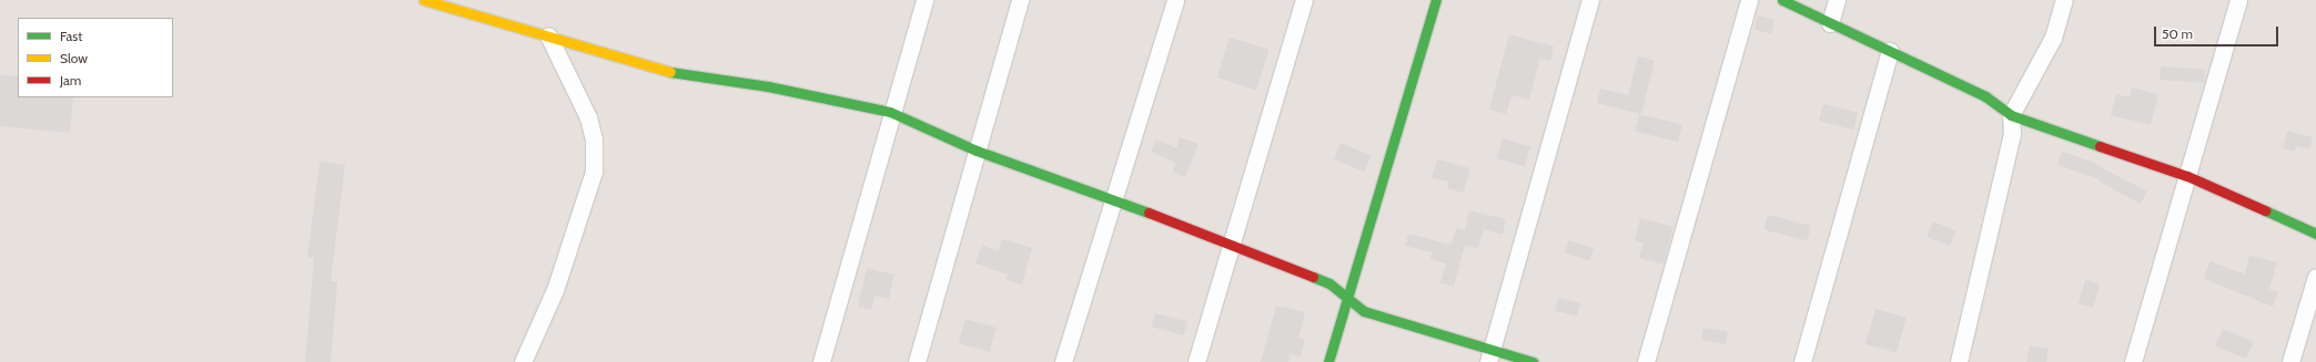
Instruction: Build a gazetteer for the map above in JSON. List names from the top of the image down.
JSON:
{
  "legend": ["Fast", "Slow", "Jam"],
  "scale_bar": "50 m"
}
